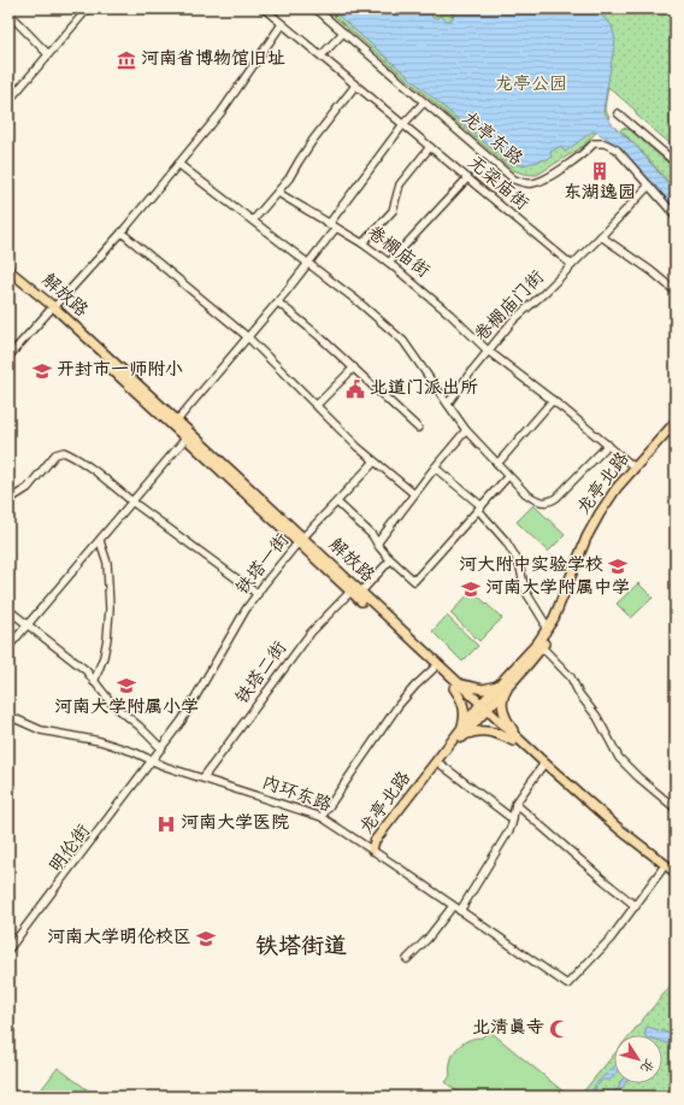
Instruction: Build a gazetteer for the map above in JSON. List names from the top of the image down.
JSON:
{
  "streets": {
    "main road": ["解放路", "龙亭北路"],
    "street": [
      "龙亭东路",
      "无梁庙街",
      "卷棚庙街",
      "卷棚庙门街",
      "铁塔一街",
      "铁塔二街",
      "内环东路",
      "明伦街"
    ]
  },
  "crossings": [
    ["无梁庙街", "卷棚庙门街"],
    ["卷棚庙街", "卷棚庙门街"],
    ["卷棚庙街", "龙亭北路"],
    ["解放路", "龙亭北路"],
    ["解放路", "铁塔一街"],
    ["解放路", "铁塔二街"],
    ["龙亭北路", "内环东路"],
    ["铁塔一街", "内环东路"],
    ["铁塔一街", "明伦街"],
    ["铁塔二街", "内环东路"],
    ["内环东路", "明伦街"]
  ],
  "districts": ["铁塔街道"],
  "parks": ["龙亭公园"],
  "places": {
    "museum": ["河南省博物馆旧址"],
    "building": ["东湖逸园"],
    "school or university": [
      "开封市一师附小",
      "河大附中实验学校",
      "河南大学附属中学",
      "河南大学附属小学",
      "河南大学明伦校区"
    ],
    "public building": ["北道门派出所"],
    "hospital": ["河南大学医院"],
    "mosque": ["北清真寺"]
  },
  "north": "bottom right"
}
